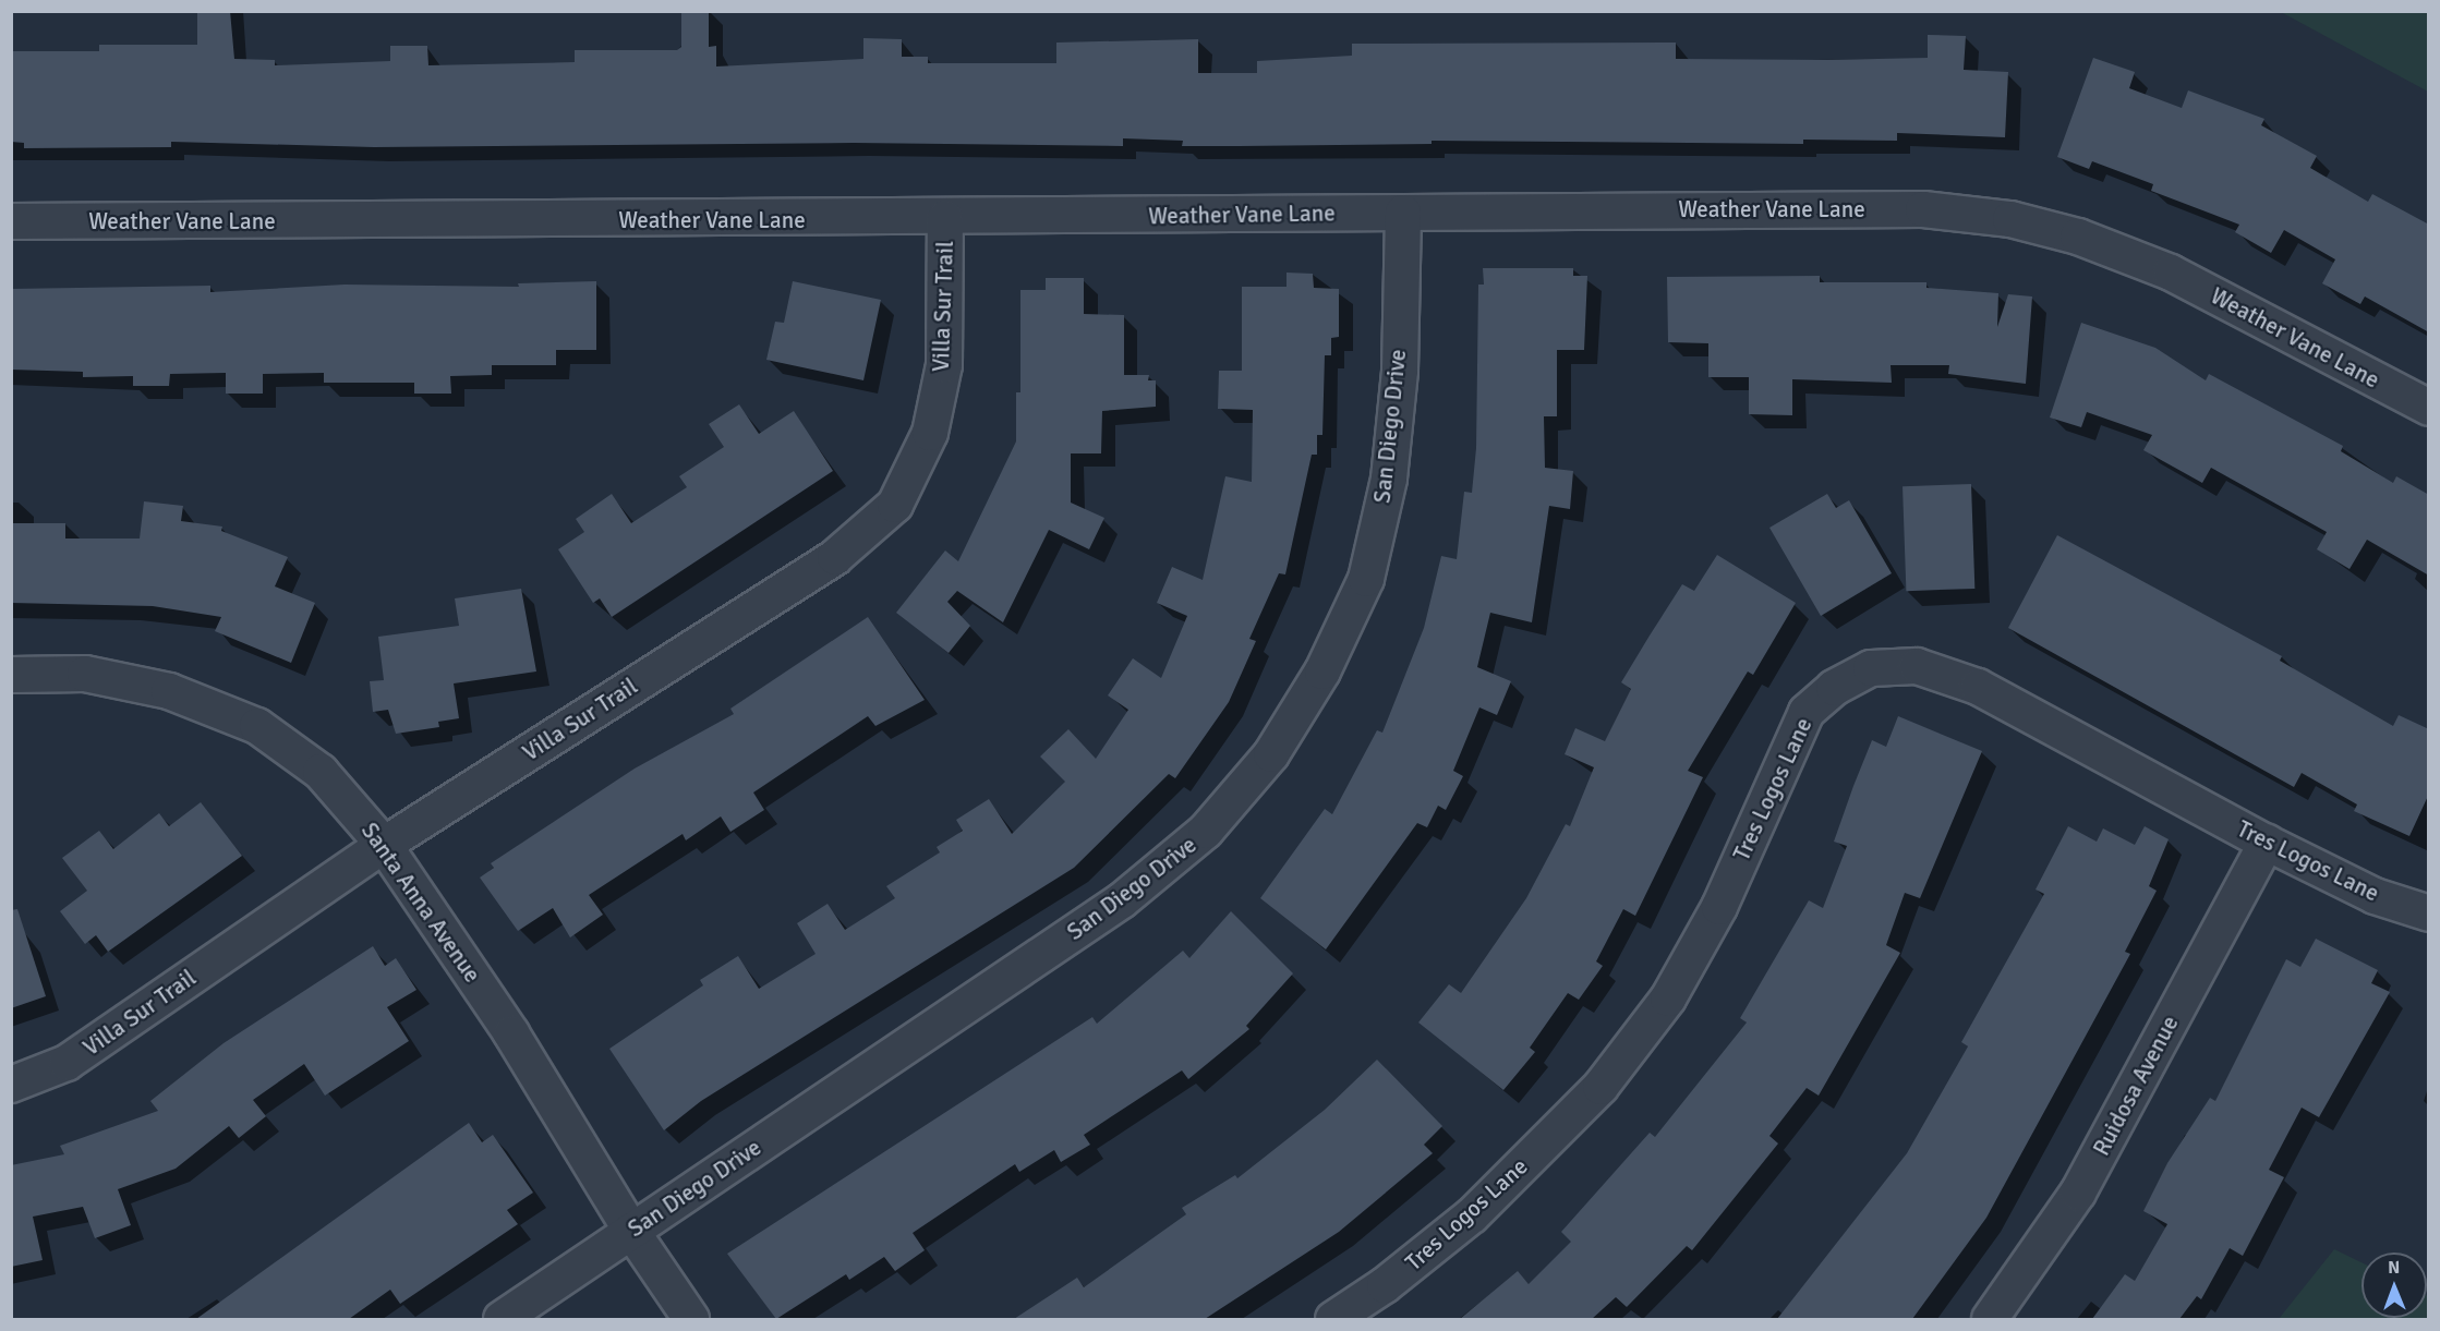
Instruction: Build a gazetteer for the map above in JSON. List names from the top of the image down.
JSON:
{
  "streets": {
    "street": [
      "Weather Vane Lane",
      "Villa Sur Trail",
      "San Diego Drive",
      "Tres Logos Lane",
      "Santa Anna Avenue",
      "Ruidosa Avenue"
    ]
  },
  "crossings": [
    ["Weather Vane Lane", "Villa Sur Trail"],
    ["Weather Vane Lane", "San Diego Drive"],
    ["Villa Sur Trail", "Santa Anna Avenue"],
    ["San Diego Drive", "Santa Anna Avenue"],
    ["Tres Logos Lane", "Ruidosa Avenue"]
  ],
  "north": "top"
}
